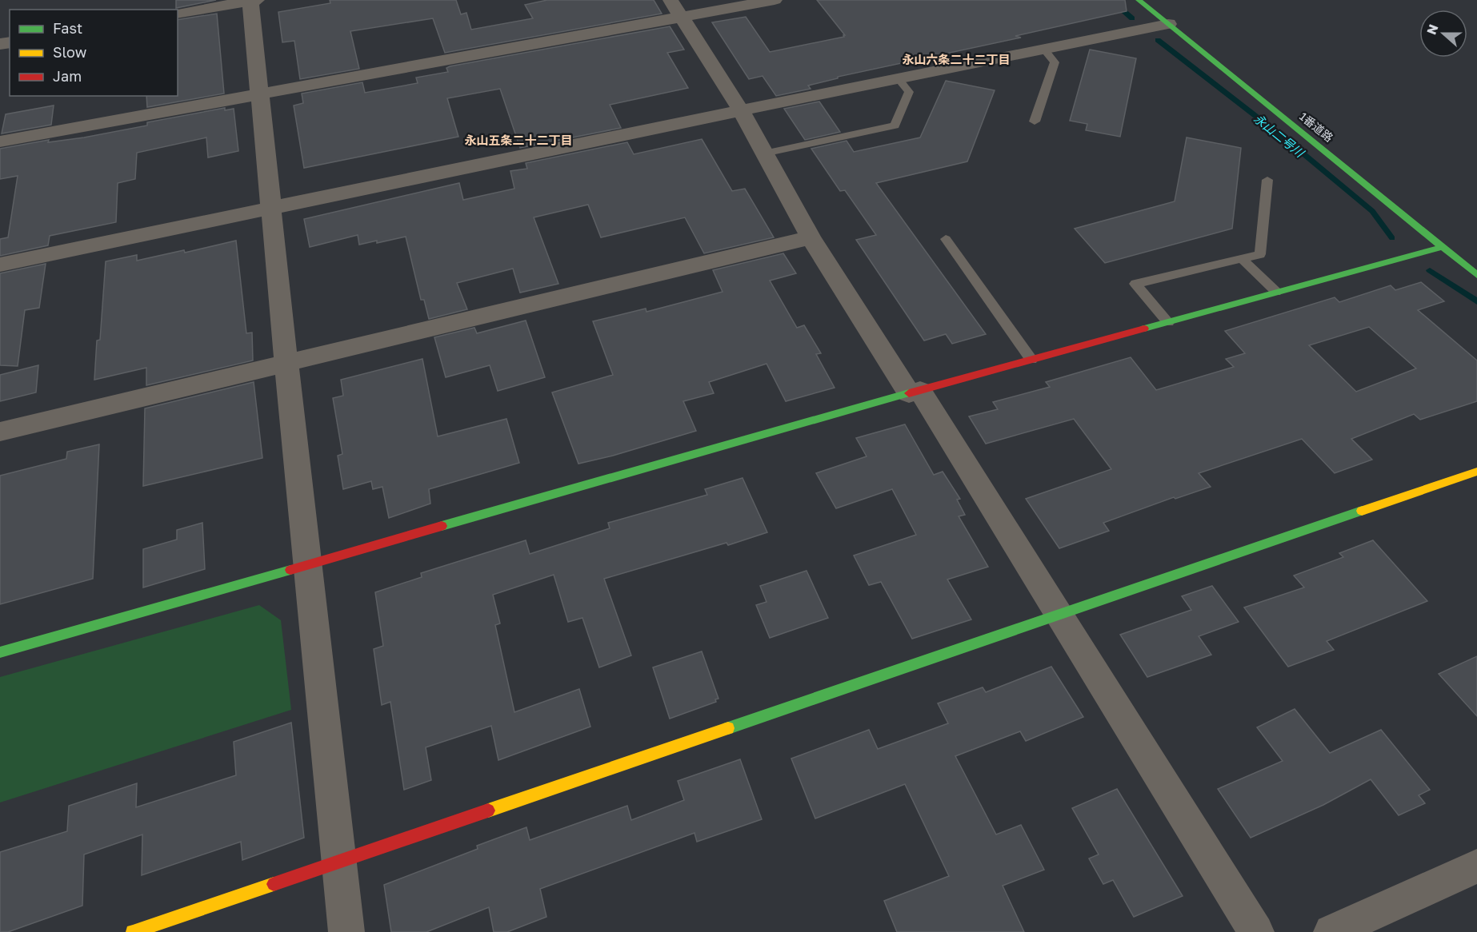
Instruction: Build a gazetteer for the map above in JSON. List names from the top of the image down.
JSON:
{
  "streets": {
    "street": ["1番道路"]
  },
  "districts": ["永山六条二十二丁目", "永山五条二十二丁目"],
  "water": ["永山二号川"],
  "legend": ["Fast", "Slow", "Jam"],
  "north": "left"
}
